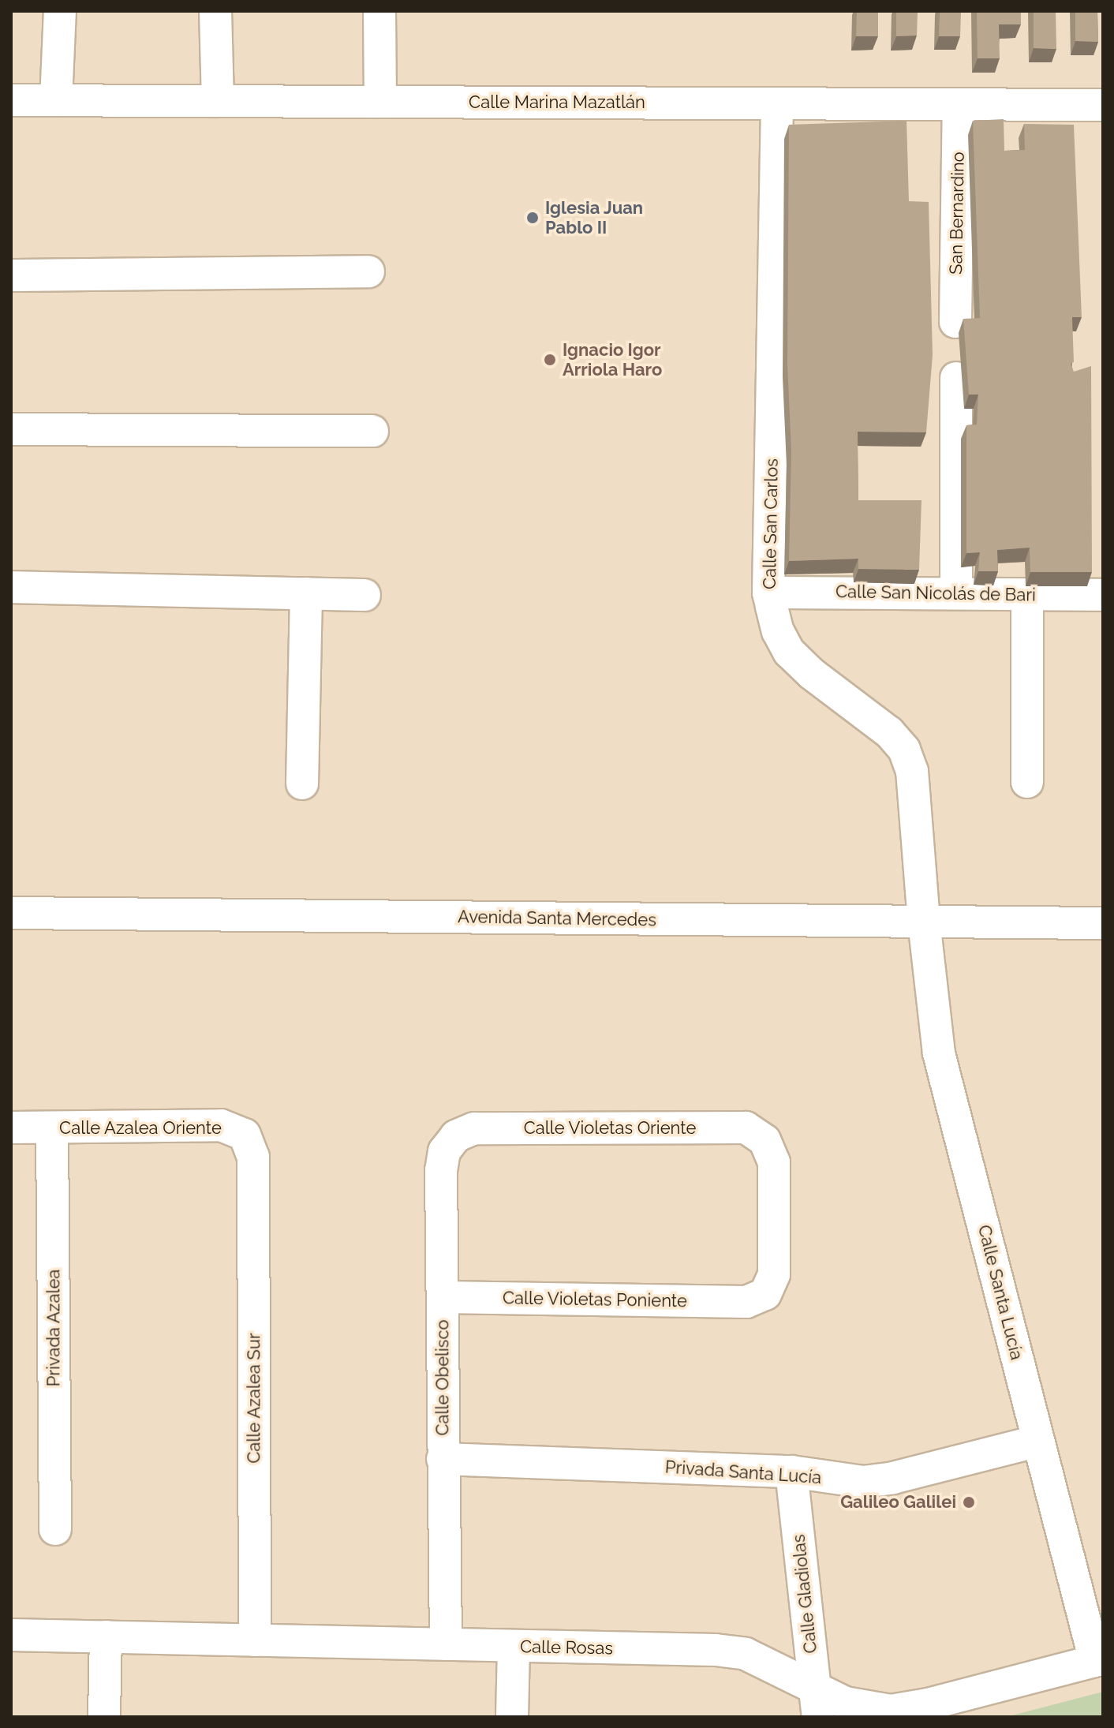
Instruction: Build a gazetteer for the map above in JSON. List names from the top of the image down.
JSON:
{
  "streets": {
    "street": [
      "Calle Marina Mazatlán",
      "San Bernardino",
      "Calle San Carlos",
      "Calle San Nicolás de Bari",
      "Avenida Santa Mercedes",
      "Calle Azalea Oriente",
      "Calle Violetas Oriente",
      "Calle Santa Lucía",
      "Calle Violetas Poniente",
      "Privada Azalea",
      "Calle Obelisco",
      "Calle Azalea Sur",
      "Privada Santa Lucía",
      "Calle Gladiolas",
      "Calle Rosas"
    ]
  },
  "crossings": [
    ["Calle Marina Mazatlán", "San Bernardino"],
    ["Calle Marina Mazatlán", "Calle San Carlos"],
    ["Calle San Carlos", "Calle San Nicolás de Bari"],
    ["Calle San Carlos", "Avenida Santa Mercedes"],
    ["Calle San Carlos", "Calle Santa Lucía"],
    ["Avenida Santa Mercedes", "Calle Santa Lucía"],
    ["Calle Azalea Oriente", "Privada Azalea"],
    ["Calle Azalea Oriente", "Calle Azalea Sur"],
    ["Calle Violetas Oriente", "Calle Violetas Poniente"],
    ["Calle Violetas Oriente", "Calle Obelisco"],
    ["Calle Santa Lucía", "Privada Santa Lucía"],
    ["Calle Santa Lucía", "Calle Rosas"],
    ["Calle Violetas Poniente", "Calle Obelisco"],
    ["Calle Obelisco", "Privada Santa Lucía"],
    ["Calle Obelisco", "Calle Rosas"],
    ["Calle Azalea Sur", "Calle Rosas"],
    ["Privada Santa Lucía", "Calle Gladiolas"],
    ["Calle Gladiolas", "Calle Rosas"]
  ],
  "places": ["Iglesia Juan Pablo II", "Ignacio Igor Arriola Haro", "Galileo Galilei"]
}
